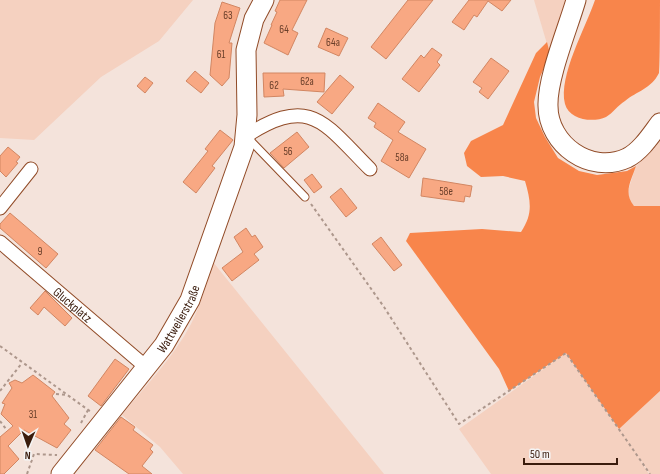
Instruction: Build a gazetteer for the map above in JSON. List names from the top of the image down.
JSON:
{
  "streets": {
    "street": ["Gluckplatz", "Wattweilerstraße"]
  },
  "crossings": [
    ["Gluckplatz", "Wattweilerstraße"]
  ],
  "house_numbers": [
    "63",
    "64",
    "64a",
    "61",
    "62a",
    "62",
    "56",
    "58a",
    "58e",
    "9",
    "31"
  ],
  "scale_bar": "50 m",
  "north": "bottom"
}
